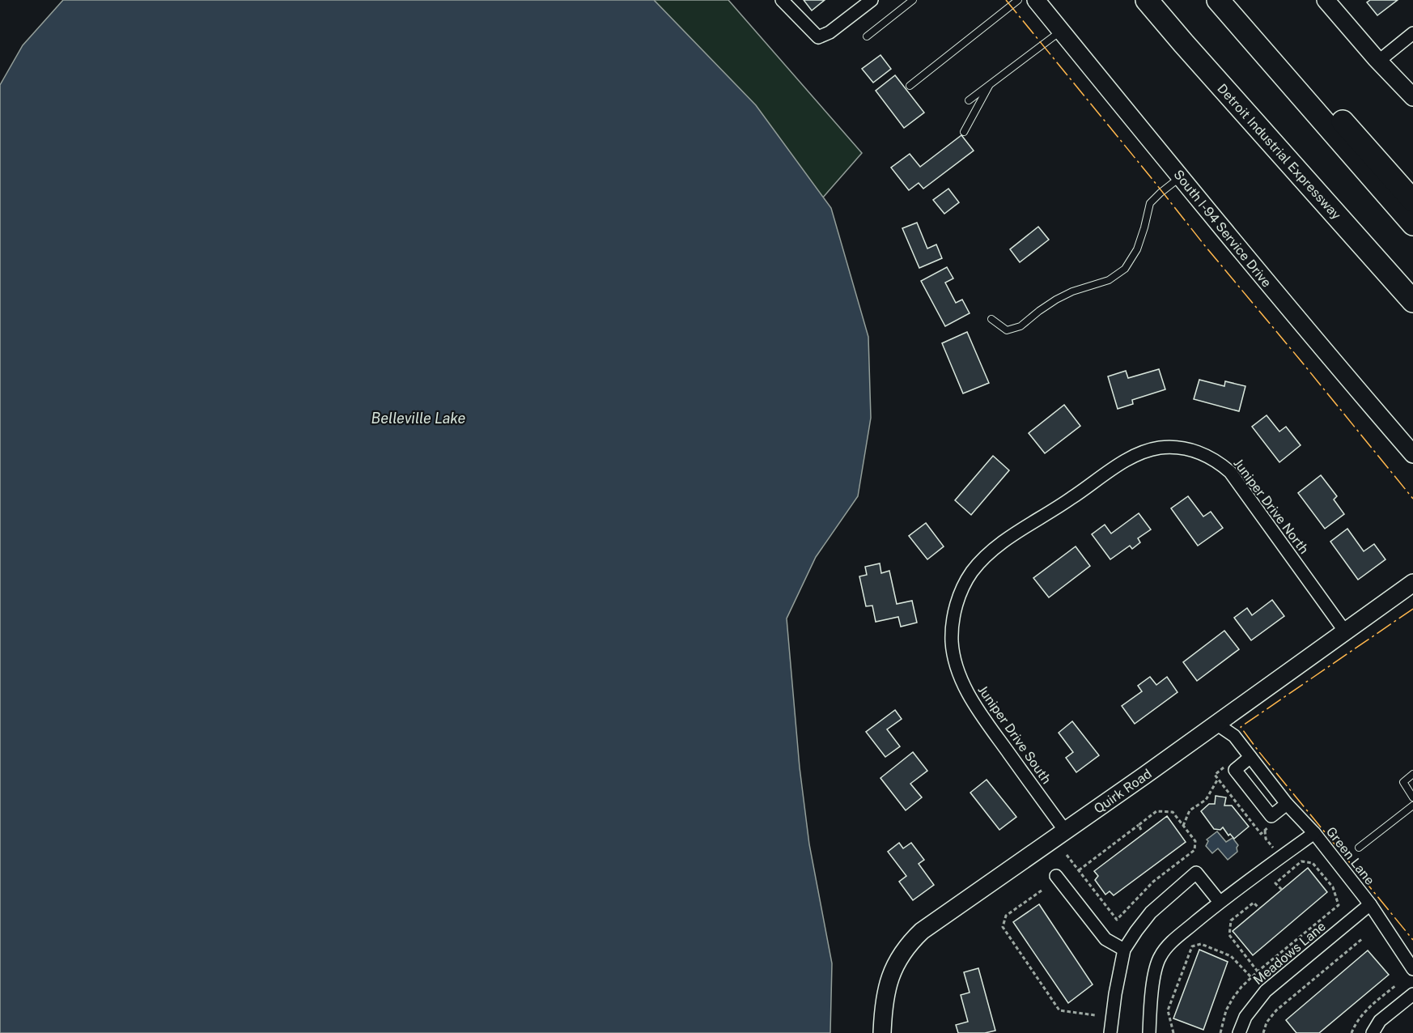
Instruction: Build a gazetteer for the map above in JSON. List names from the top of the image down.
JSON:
{
  "streets": {
    "highway": ["Detroit Industrial Expressway"],
    "street": [
      "South I-94 Service Drive",
      "Juniper Drive North",
      "Juniper Drive South",
      "Quirk Road",
      "Green Lane",
      "Meadows Lane"
    ]
  },
  "crossings": [
    ["Juniper Drive North", "Juniper Drive South"],
    ["Juniper Drive North", "Quirk Road"],
    ["Juniper Drive South", "Quirk Road"],
    ["Quirk Road", "Green Lane"],
    ["Green Lane", "Meadows Lane"]
  ],
  "water": ["Belleville Lake"]
}
